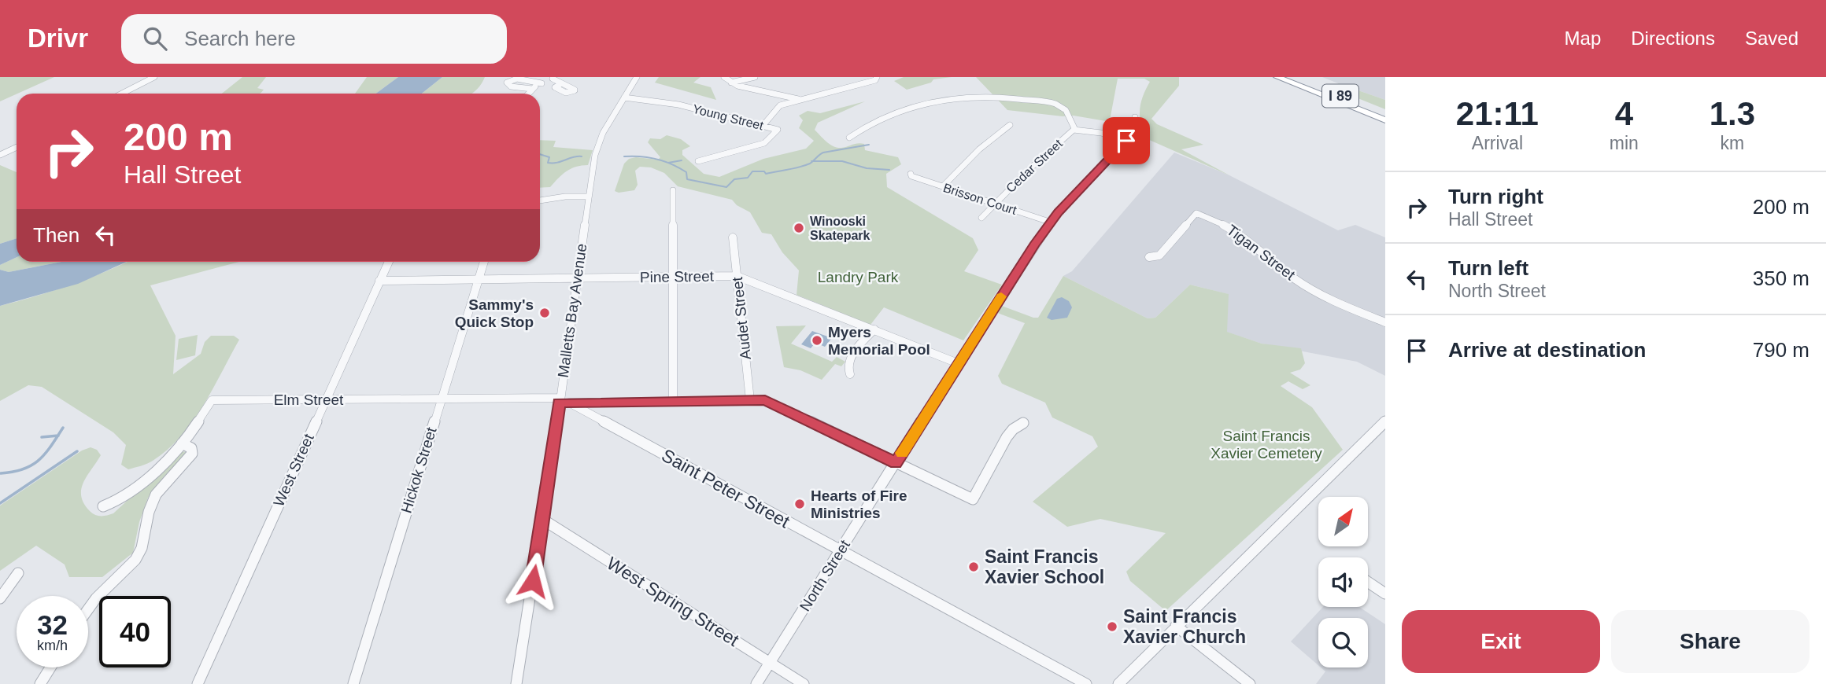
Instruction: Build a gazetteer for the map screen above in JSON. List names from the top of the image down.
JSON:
{
  "streets": {
    "highway": ["I 89"],
    "street": [
      "Young Street",
      "Cedar Street",
      "Brisson Court",
      "Tigan Street",
      "Pine Street",
      "Malletts Bay Avenue",
      "Audet Street",
      "Elm Street",
      "West Street",
      "Hickok Street",
      "Saint Peter Street",
      "North Street",
      "West Spring Street"
    ]
  },
  "crossings": [
    ["Young Street", "Malletts Bay Avenue"],
    ["Cedar Street", "Brisson Court"],
    ["Cedar Street", "North Street"],
    ["Brisson Court", "North Street"],
    ["Pine Street", "Malletts Bay Avenue"],
    ["Pine Street", "Audet Street"],
    ["Pine Street", "West Street"],
    ["Pine Street", "Hickok Street"],
    ["Pine Street", "North Street"],
    ["Malletts Bay Avenue", "Elm Street"],
    ["Malletts Bay Avenue", "Saint Peter Street"],
    ["Malletts Bay Avenue", "West Spring Street"],
    ["Audet Street", "Elm Street"],
    ["Elm Street", "West Street"],
    ["Elm Street", "Hickok Street"],
    ["Elm Street", "Saint Peter Street"],
    ["Elm Street", "North Street"],
    ["Saint Peter Street", "North Street"],
    ["North Street", "West Spring Street"]
  ],
  "parks": ["Landry Park", "Saint Francis Xavier Cemetery"],
  "places": [
    "Winooski Skatepark",
    "Sammy's Quick Stop",
    "Myers Memorial Pool",
    "Hearts of Fire Ministries",
    "Saint Francis Xavier School",
    "Saint Francis Xavier Church"
  ],
  "north": "top right",
  "page": {
    "header": "Drivr",
    "search": "Search here",
    "nav": ["Map", "Directions", "Saved"],
    "eta": [
      "21:11",
      "Arrival",
      "4",
      "min",
      "1.3",
      "km"
    ],
    "turn": ["200 m", "Hall Street"],
    "list": [
      {
        "name": "Turn right",
        "note": "Hall Street",
        "value": "200 m"
      },
      {
        "name": "Turn left",
        "note": "North Street",
        "value": "350 m"
      },
      {
        "name": "Arrive at destination",
        "value": "790 m"
      }
    ],
    "then": "Then",
    "speed": "32 km/h",
    "limit": "40",
    "buttons": ["Exit", "Share"]
  }
}
